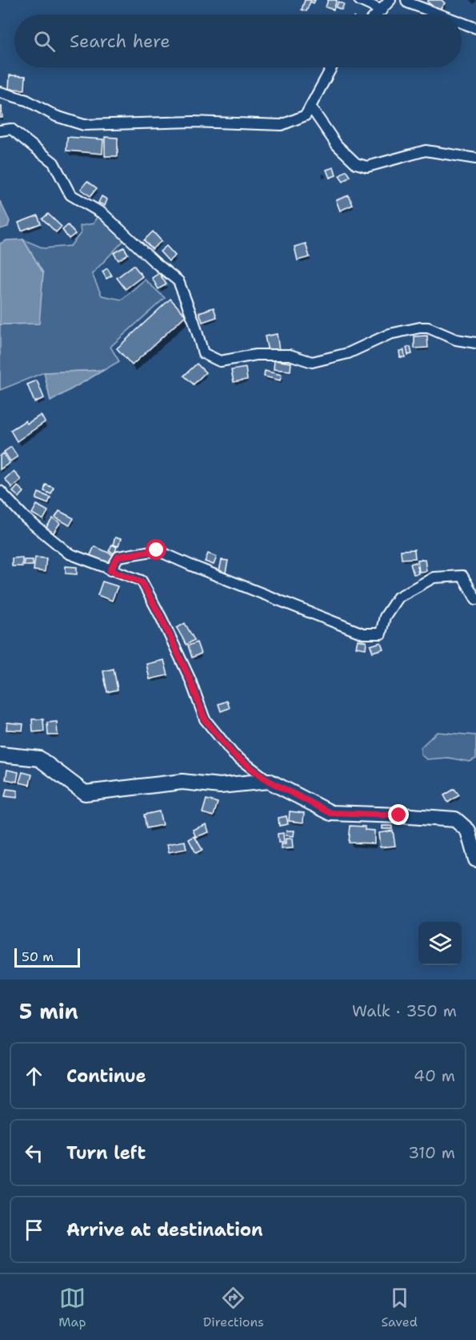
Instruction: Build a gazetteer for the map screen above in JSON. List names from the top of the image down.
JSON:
{
  "scale_bar": "50 m",
  "page": {
    "search": "Search here",
    "scale": "50 m",
    "heading": ["5 min", "Walk · 350 m"],
    "list": [
      ["Continue", "40 m"],
      ["Turn left", "310 m"],
      "Arrive at destination"
    ],
    "nav": ["Map", "Directions", "Saved"]
  }
}
